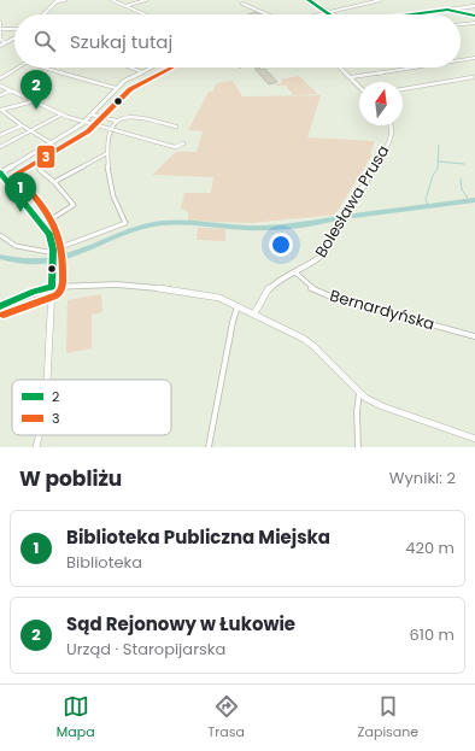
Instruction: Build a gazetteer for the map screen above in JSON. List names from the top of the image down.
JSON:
{
  "streets": {
    "street": ["Bolesława Prusa", "Bernardyńska"]
  },
  "crossings": [
    ["Bolesława Prusa", "Bernardyńska"]
  ],
  "lines": ["transit line 2", "transit line 3"],
  "legend": ["2", "3"],
  "north": "top",
  "page": {
    "search": "Szukaj tutaj",
    "pins": ["2", "1"],
    "heading": ["W pobliżu", "Wyniki: 2"],
    "list": [
      {
        "mark": "1",
        "name": "Biblioteka Publiczna Miejska",
        "note": "Biblioteka",
        "value": "420 m"
      },
      {
        "mark": "2",
        "name": "Sąd Rejonowy w Łukowie",
        "note": "Urząd · Staropijarska",
        "value": "610 m"
      }
    ],
    "nav": ["Mapa", "Trasa", "Zapisane"]
  }
}
